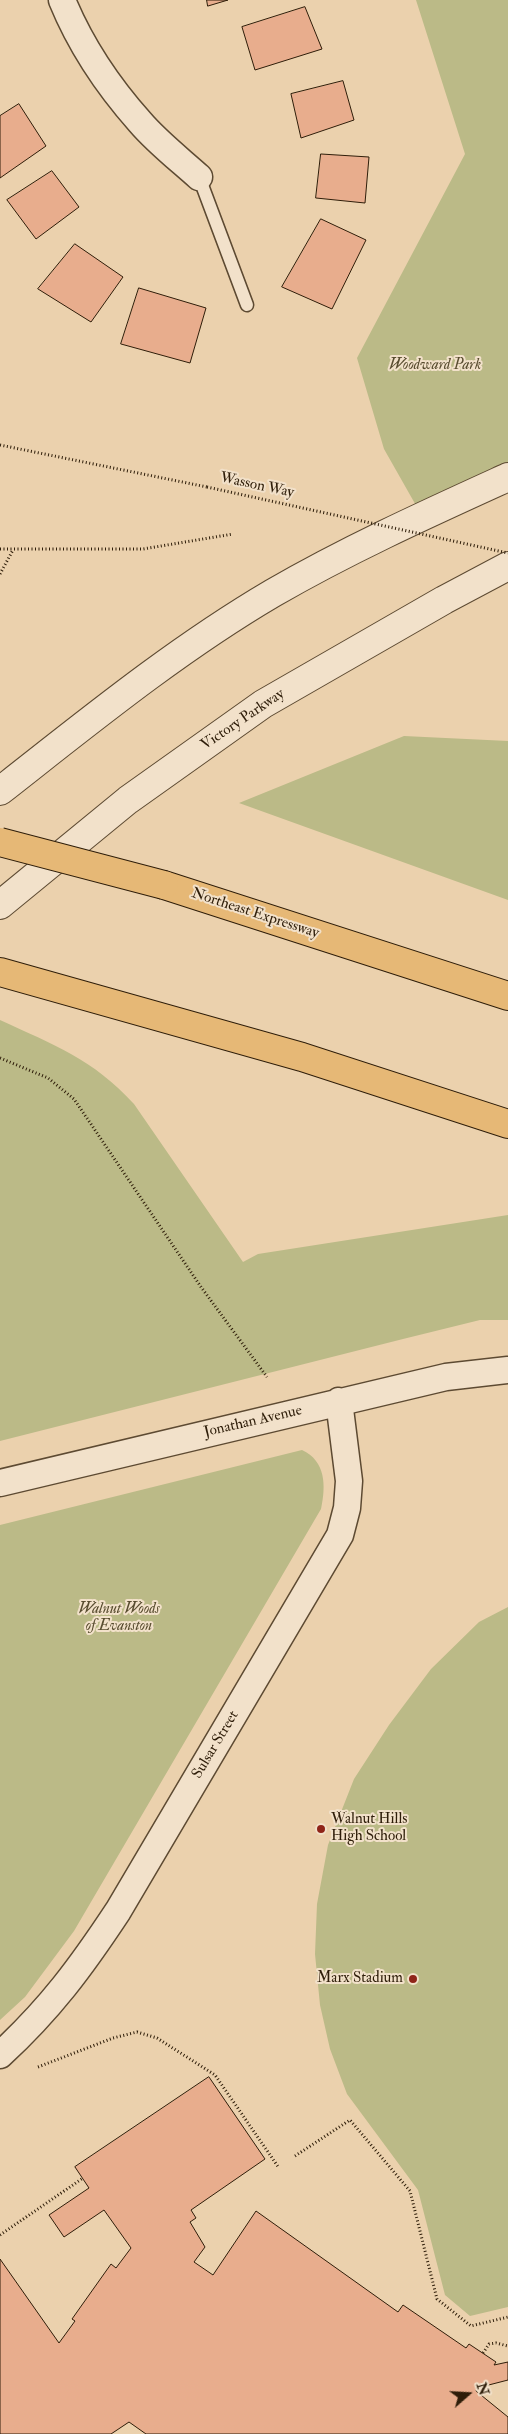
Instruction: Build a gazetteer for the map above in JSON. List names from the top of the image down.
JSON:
{
  "streets": {
    "highway": ["Northeast Expressway"],
    "street": ["Victory Parkway", "Jonathan Avenue", "Sulsar Street"],
    "path": ["Wasson Way"]
  },
  "crossings": [
    ["Jonathan Avenue", "Sulsar Street"]
  ],
  "parks": ["Woodward Park", "Walnut Woods of Evanston"],
  "places": ["Walnut Hills High School", "Marx Stadium"],
  "north": "right"
}
